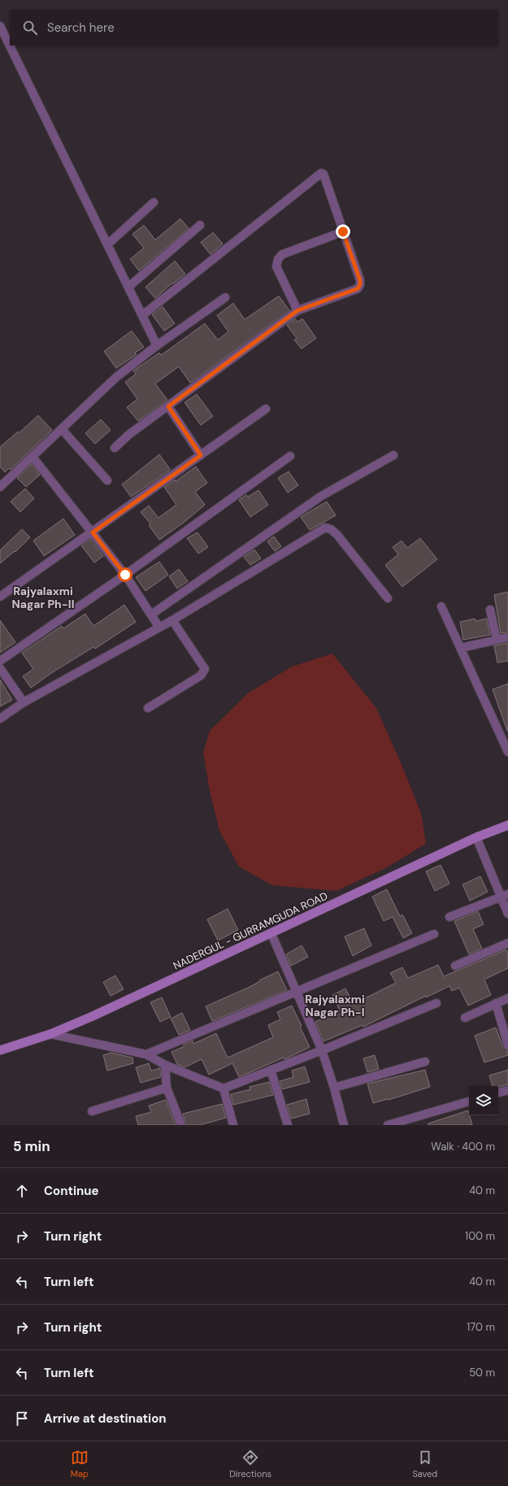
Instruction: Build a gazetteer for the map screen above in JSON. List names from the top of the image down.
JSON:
{
  "streets": {
    "main road": ["NADERGUL - GURRAMGUDA ROAD"]
  },
  "districts": ["Rajyalaxmi Nagar Ph-II", "Rajyalaxmi Nagar Ph-I"],
  "page": {
    "search": "Search here",
    "heading": ["5 min", "Walk · 400 m"],
    "list": [
      ["Continue", "40 m"],
      ["Turn right", "100 m"],
      ["Turn left", "40 m"],
      ["Turn right", "170 m"],
      ["Turn left", "50 m"],
      "Arrive at destination"
    ],
    "nav": ["Map", "Directions", "Saved"]
  }
}
